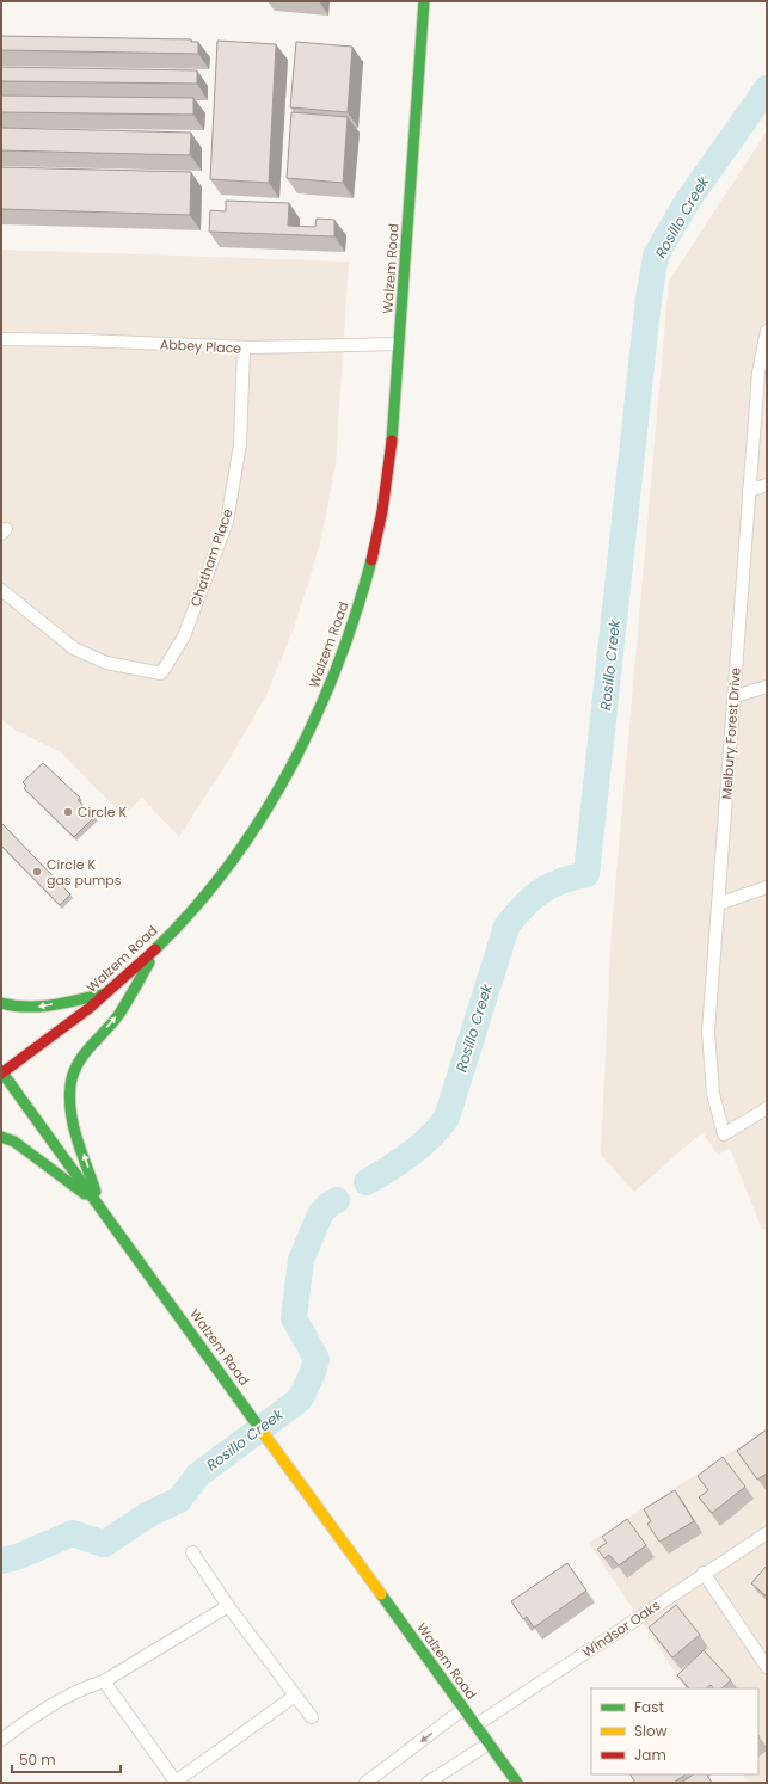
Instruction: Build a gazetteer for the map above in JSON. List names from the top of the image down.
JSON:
{
  "streets": {
    "main road": ["Walzem Road"],
    "street": [
      "Abbey Place",
      "Chatham Place",
      "Melbury Forest Drive",
      "Windsor Oaks"
    ]
  },
  "crossings": [
    ["Walzem Road", "Abbey Place"],
    ["Walzem Road", "Windsor Oaks"],
    ["Abbey Place", "Chatham Place"]
  ],
  "water": ["Rosillo Creek"],
  "places": ["Circle K", "Circle K gas pumps"],
  "legend": ["Fast", "Slow", "Jam"],
  "scale_bar": "50 m"
}
